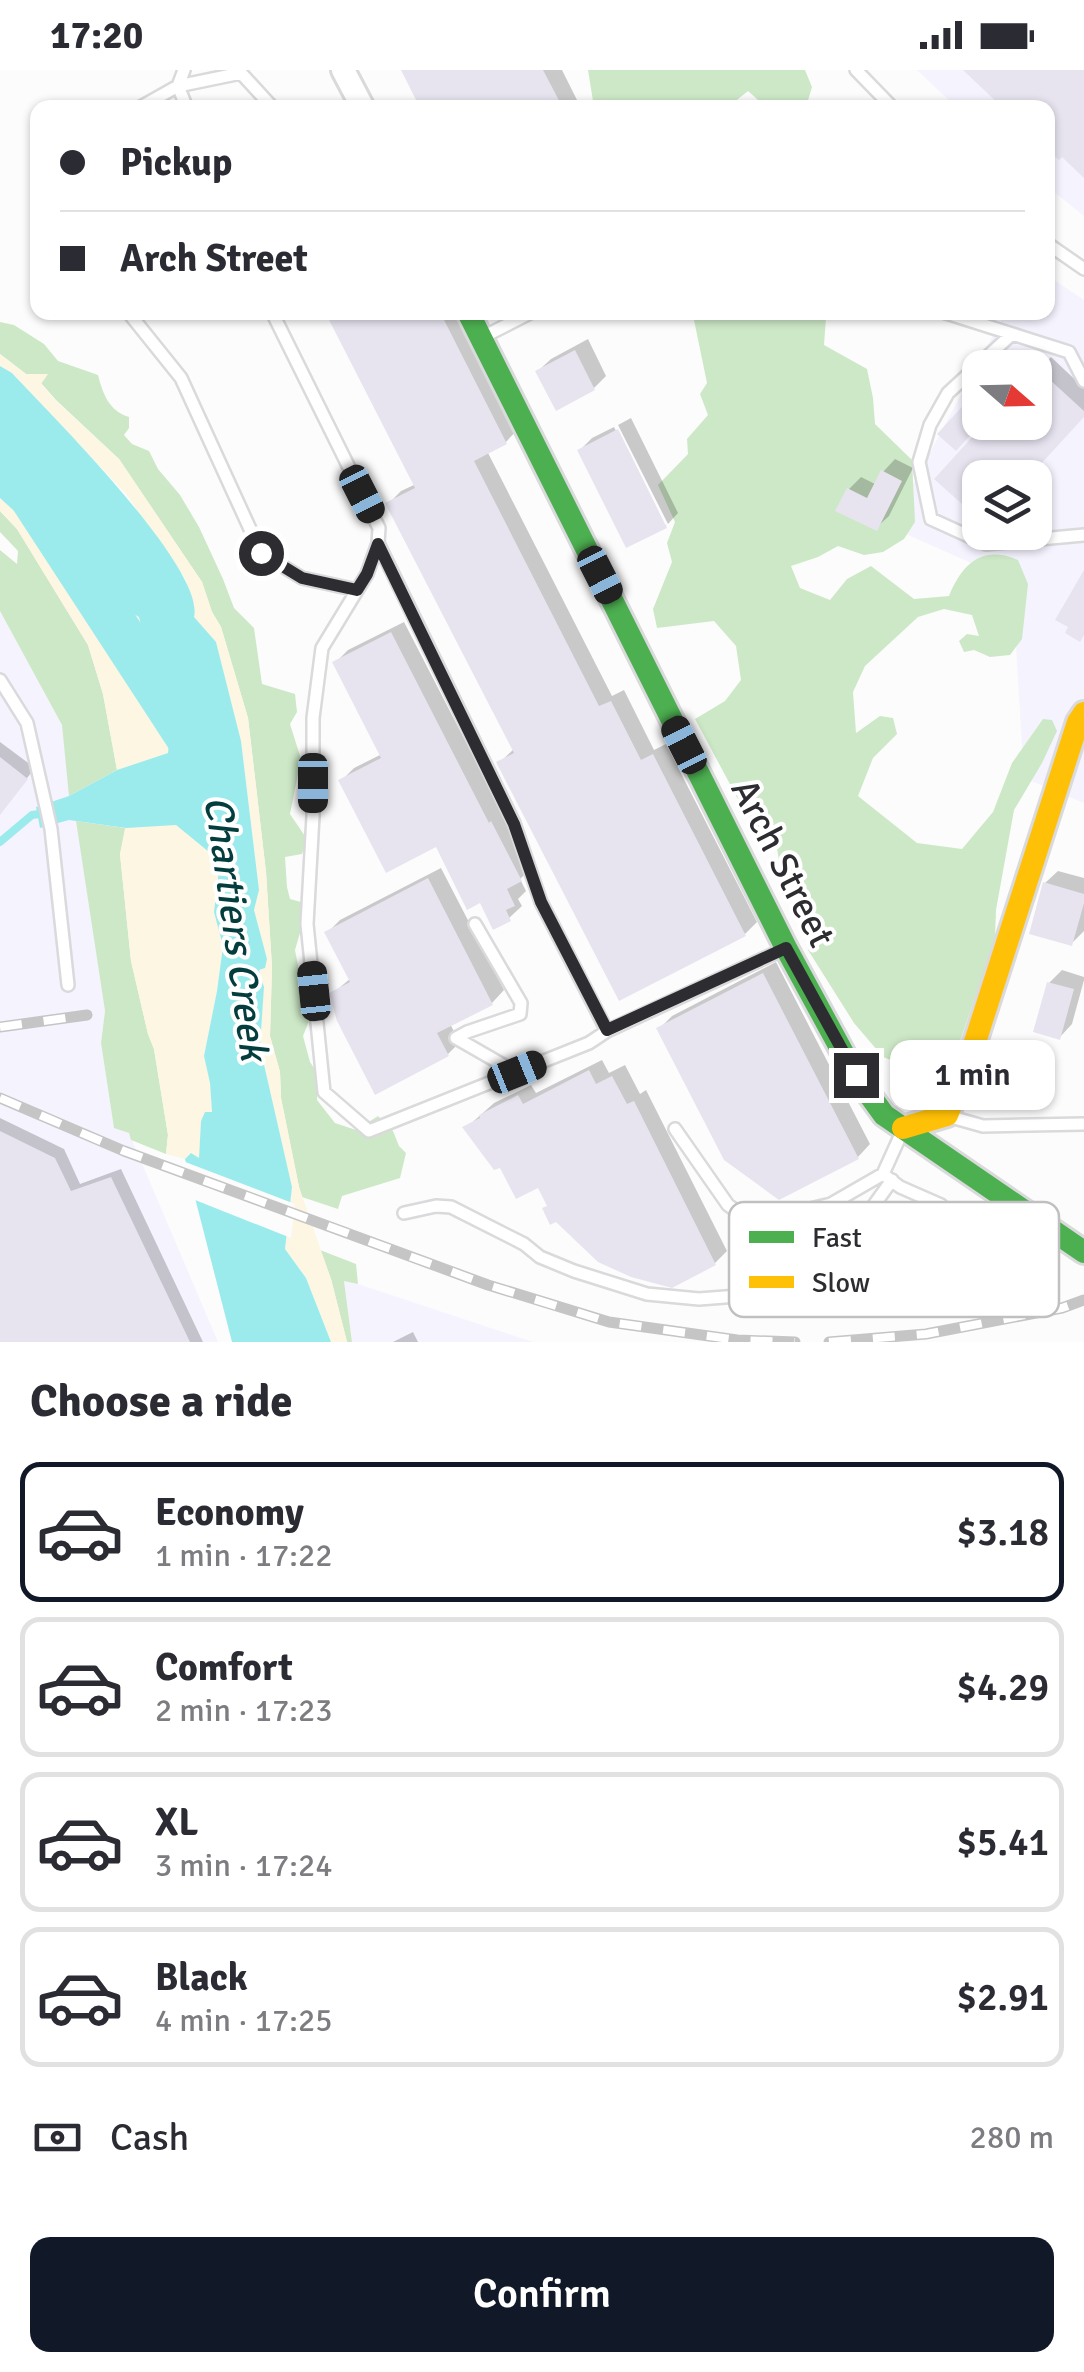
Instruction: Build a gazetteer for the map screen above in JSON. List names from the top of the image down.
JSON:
{
  "streets": {
    "street": ["Arch Street"]
  },
  "water": ["Chartiers Creek"],
  "legend": ["Fast", "Slow"],
  "north": "right",
  "page": {
    "status": "17:20",
    "banner": ["Pickup", "Arch Street"],
    "bubble": "1 min",
    "heading": "Choose a ride",
    "list": [
      {
        "name": "Economy",
        "note": "1 min · 17:22",
        "value": "$3.18"
      },
      {
        "name": "Comfort",
        "note": "2 min · 17:23",
        "value": "$4.29"
      },
      {
        "name": "XL",
        "note": "3 min · 17:24",
        "value": "$5.41"
      },
      {
        "name": "Black",
        "note": "4 min · 17:25",
        "value": "$2.91"
      }
    ],
    "pay": ["Cash", "280 m"],
    "buttons": "Confirm"
  }
}
